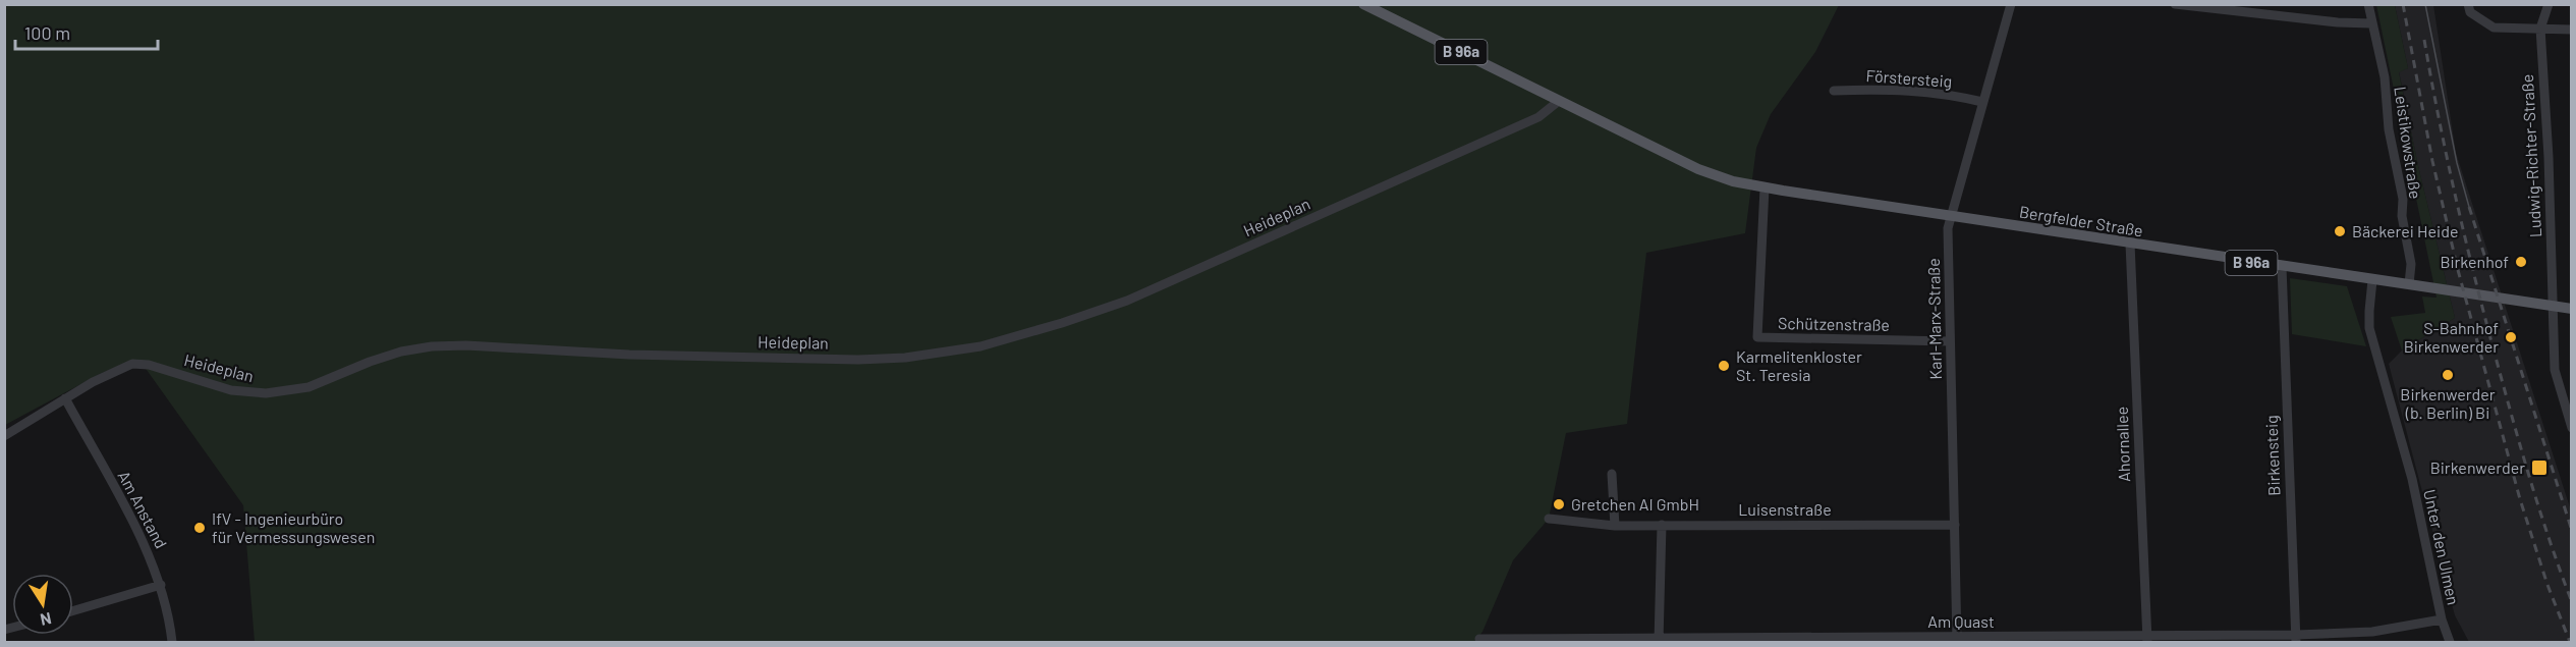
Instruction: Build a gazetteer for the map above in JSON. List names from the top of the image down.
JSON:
{
  "streets": {
    "main road": ["B 96a", "Bergfelder Straße"],
    "street": [
      "Förstersteig",
      "Leistikowstraße",
      "Ludwig-Richter-Straße",
      "Heideplan",
      "Karl-Marx-Straße",
      "Schützenstraße",
      "Ahornallee",
      "Birkensteig",
      "Am Anstand",
      "Luisenstraße",
      "Unter den Ulmen",
      "Am Quast"
    ]
  },
  "crossings": [
    ["B 96a", "Ludwig-Richter-Straße"],
    ["B 96a", "Heideplan"],
    ["B 96a", "Bergfelder Straße"],
    ["Förstersteig", "Karl-Marx-Straße"],
    ["Leistikowstraße", "Bergfelder Straße"],
    ["Ludwig-Richter-Straße", "Bergfelder Straße"],
    ["Heideplan", "Bergfelder Straße"],
    ["Heideplan", "Am Anstand"],
    ["Bergfelder Straße", "Karl-Marx-Straße"],
    ["Bergfelder Straße", "Schützenstraße"],
    ["Bergfelder Straße", "Ahornallee"],
    ["Bergfelder Straße", "Birkensteig"],
    ["Bergfelder Straße", "Unter den Ulmen"],
    ["Karl-Marx-Straße", "Schützenstraße"],
    ["Karl-Marx-Straße", "Luisenstraße"],
    ["Karl-Marx-Straße", "Am Quast"],
    ["Ahornallee", "Am Quast"],
    ["Birkensteig", "Am Quast"],
    ["Unter den Ulmen", "Am Quast"]
  ],
  "places": {
    "other": [
      "Bäckerei Heide",
      "Birkenhof",
      "S-Bahnhof Birkenwerder",
      "Karmelitenkloster St. Teresia",
      "Birkenwerder (b. Berlin) Bi",
      "Gretchen AI GmbH",
      "IfV - Ingenieurbüro für Vermessungswesen"
    ],
    "transit": ["Birkenwerder"]
  },
  "scale_bar": "100 m",
  "north": "bottom"
}
